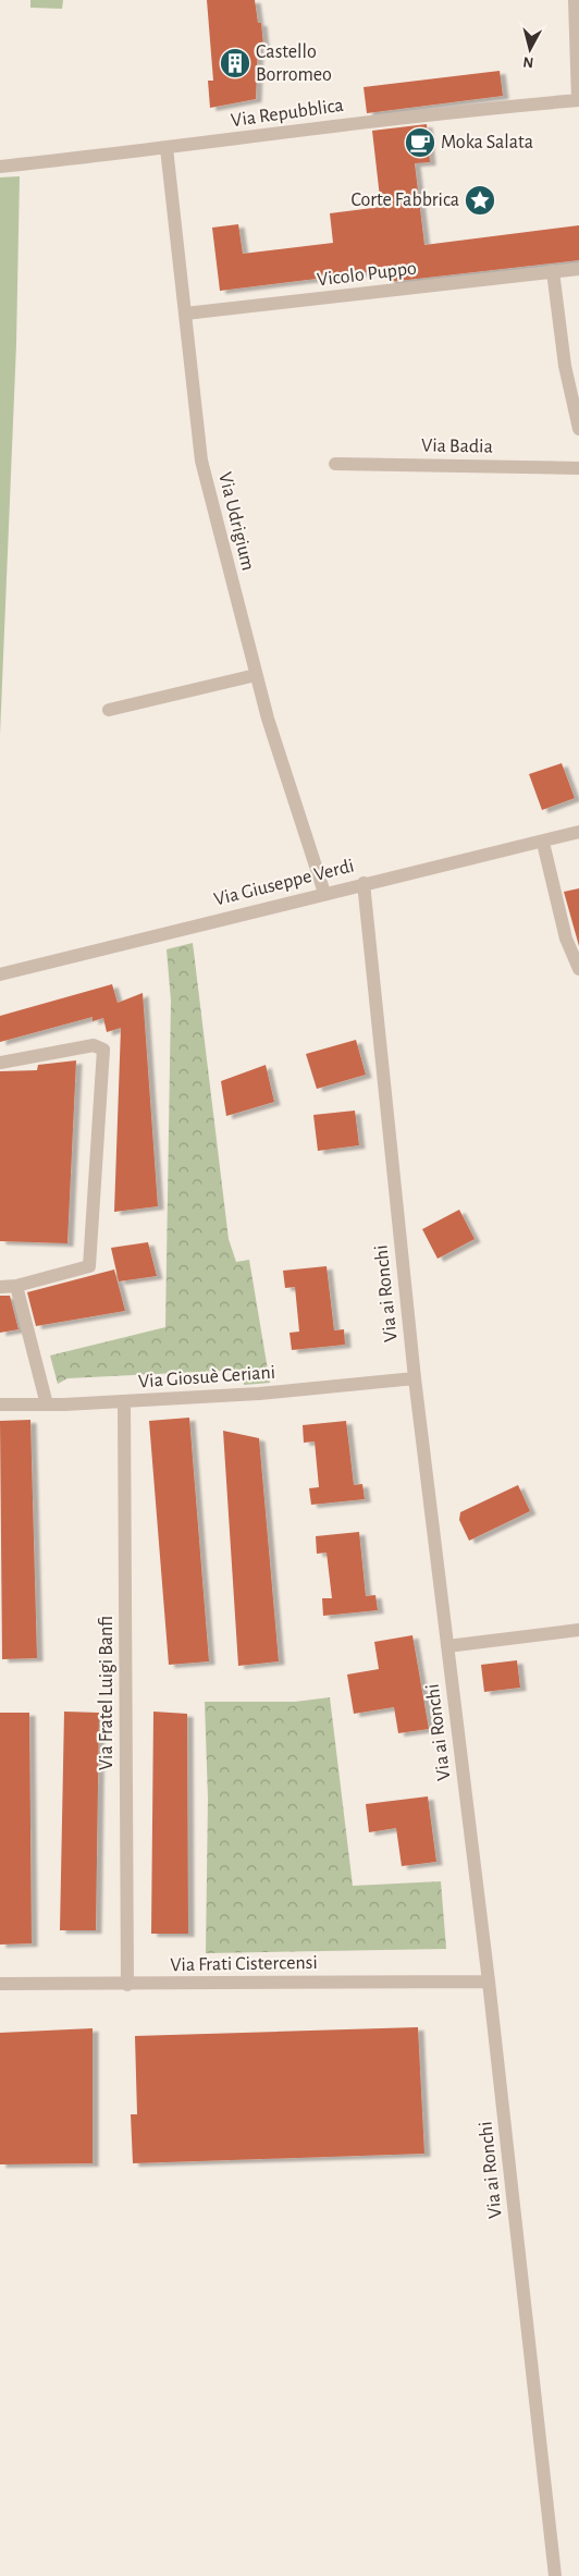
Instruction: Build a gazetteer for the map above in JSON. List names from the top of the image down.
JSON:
{
  "streets": {
    "street": [
      "Via Repubblica",
      "Vicolo Puppo",
      "Via Badia",
      "Via Udrigium",
      "Via Giuseppe Verdi",
      "Via ai Ronchi",
      "Via Giosuè Ceriani",
      "Via Fratel Luigi Banfi",
      "Via Frati Cistercensi"
    ]
  },
  "crossings": [
    ["Via Repubblica", "Via Udrigium"],
    ["Vicolo Puppo", "Via Udrigium"],
    ["Via Udrigium", "Via Giuseppe Verdi"],
    ["Via Giuseppe Verdi", "Via ai Ronchi"],
    ["Via ai Ronchi", "Via Giosuè Ceriani"],
    ["Via ai Ronchi", "Via Frati Cistercensi"],
    ["Via Giosuè Ceriani", "Via Fratel Luigi Banfi"],
    ["Via Fratel Luigi Banfi", "Via Frati Cistercensi"]
  ],
  "places": {
    "building": ["Castello Borromeo"],
    "cafe": ["Moka Salata"],
    "place": ["Corte Fabbrica"]
  },
  "north": "bottom"
}
